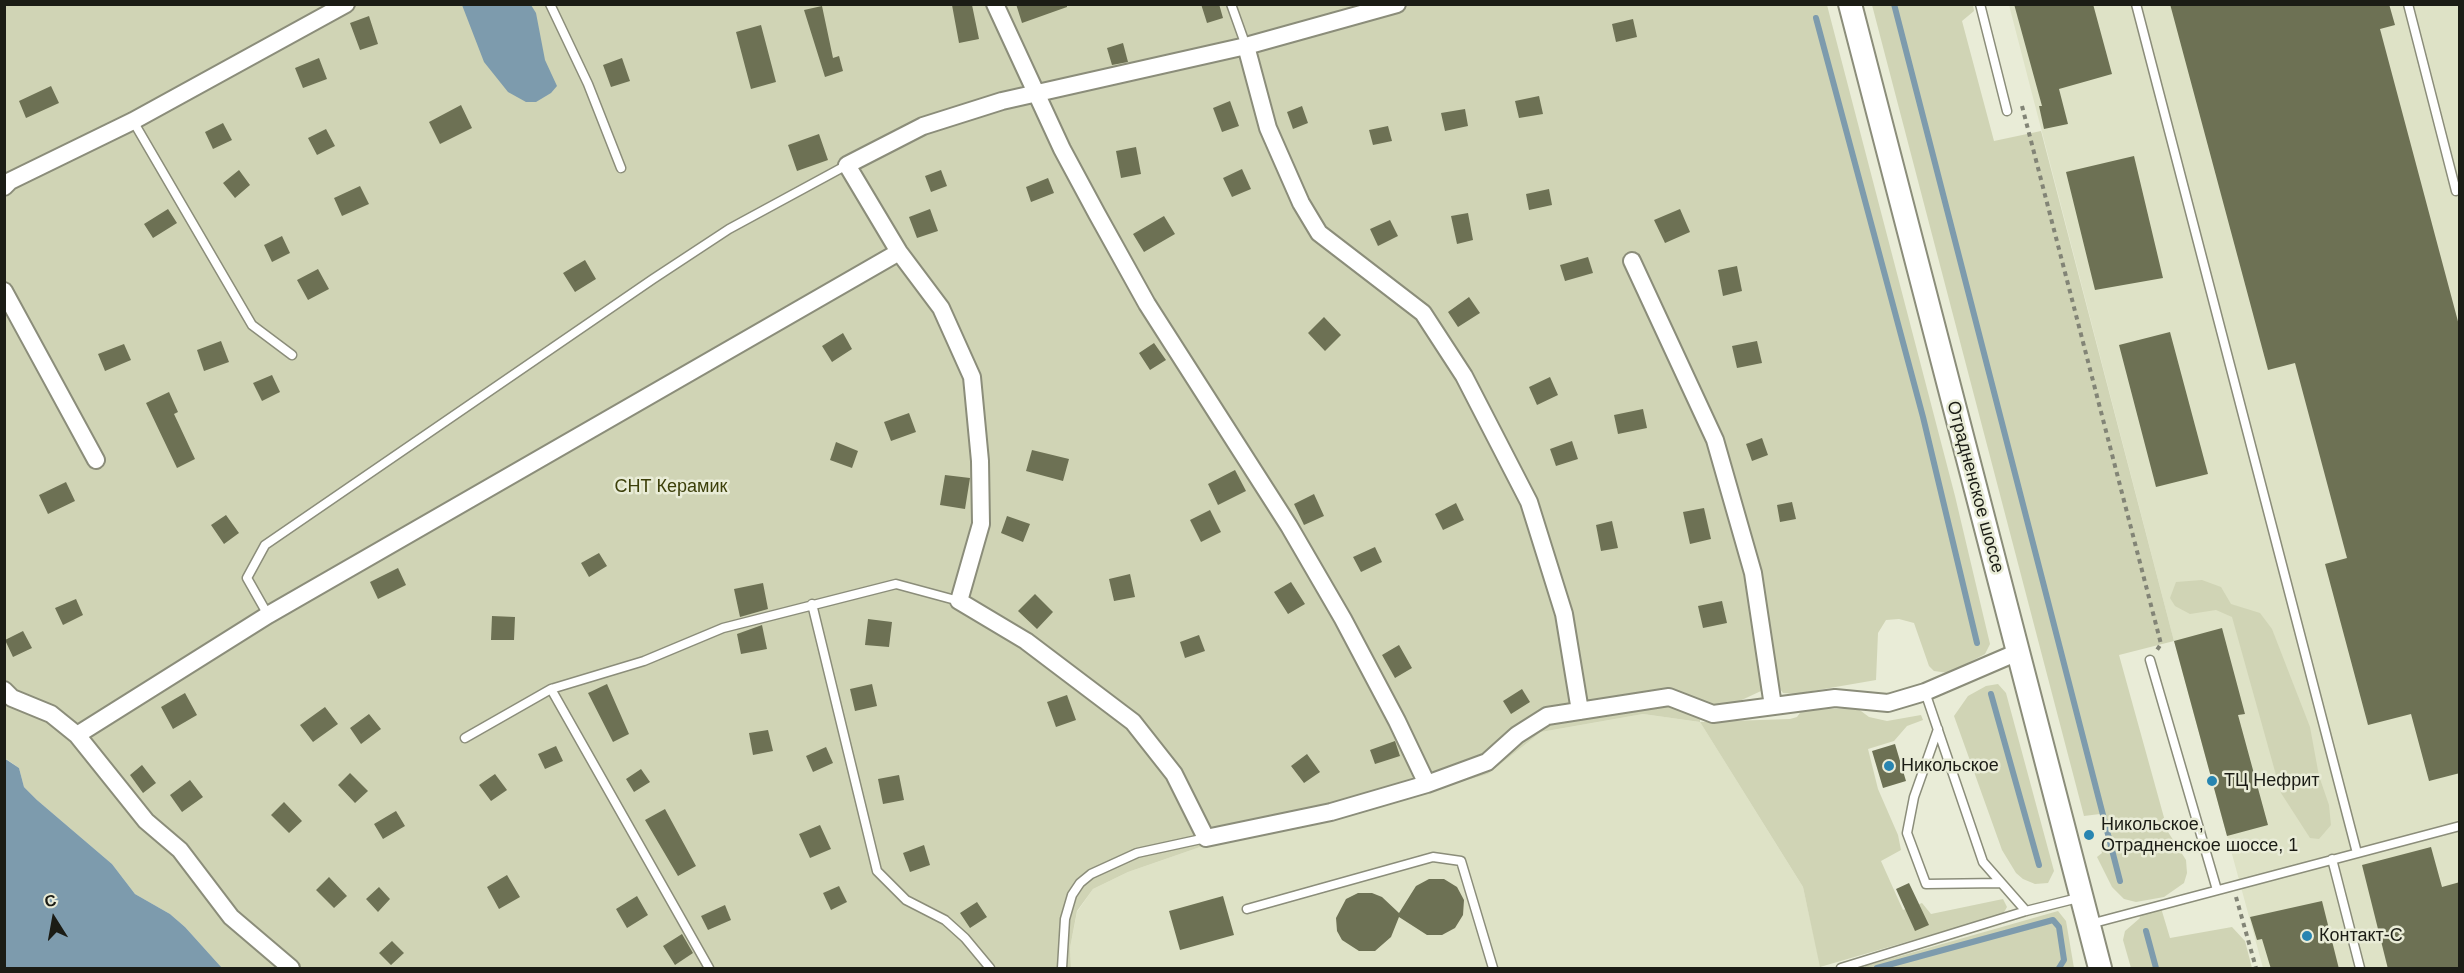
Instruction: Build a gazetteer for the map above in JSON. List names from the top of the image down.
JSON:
{
  "streets": {
    "main road": ["Отрадненское шоссе"]
  },
  "parks": ["СНТ Керамик"],
  "places": [
    "Никольское",
    "ТЦ Нефрит",
    "Никольское, Отрадненское шоссе, 1",
    "Контакт-С"
  ],
  "north": "top"
}
